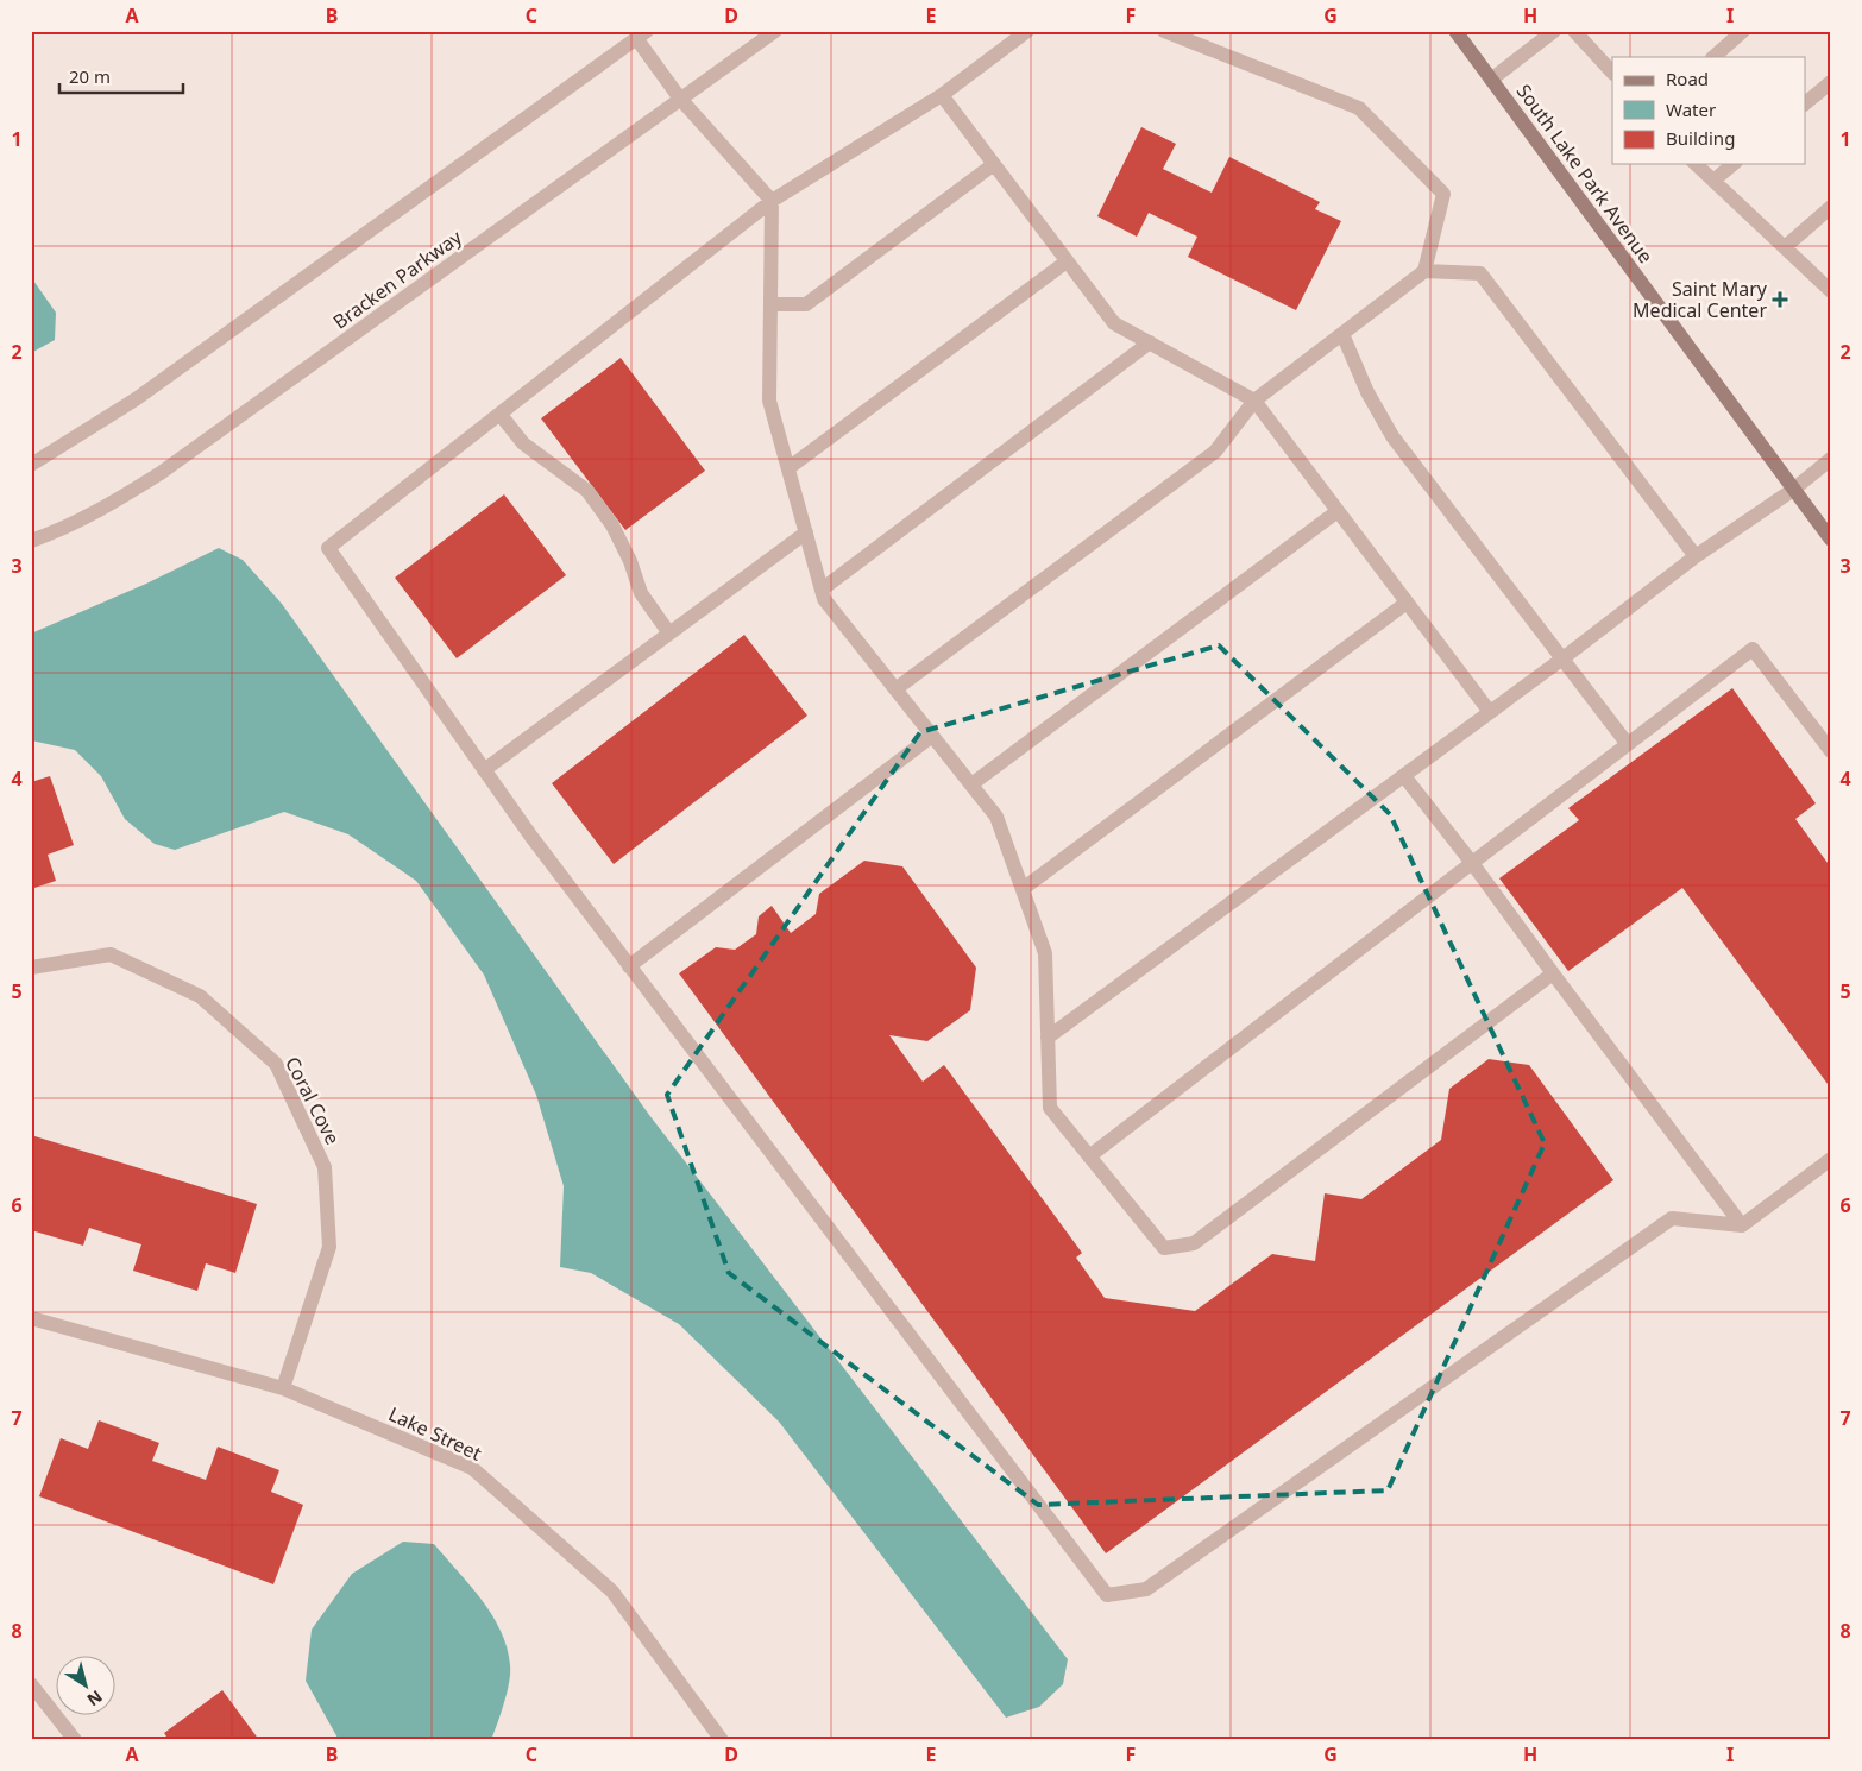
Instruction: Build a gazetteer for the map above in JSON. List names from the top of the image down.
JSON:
{
  "streets": {
    "main road": ["South Lake Park Avenue"],
    "street": ["Bracken Parkway", "Coral Cove", "Lake Street"]
  },
  "crossings": [
    ["Coral Cove", "Lake Street"]
  ],
  "places": {
    "health": ["Saint Mary Medical Center"]
  },
  "legend": ["Road", "Water", "Building"],
  "scale_bar": "20 m",
  "north": "bottom right",
  "grid": {
    "columns": [
      "A",
      "B",
      "C",
      "D",
      "E",
      "F",
      "G",
      "H",
      "I"
    ],
    "rows": [
      "1",
      "2",
      "3",
      "4",
      "5",
      "6",
      "7",
      "8"
    ]
  }
}
